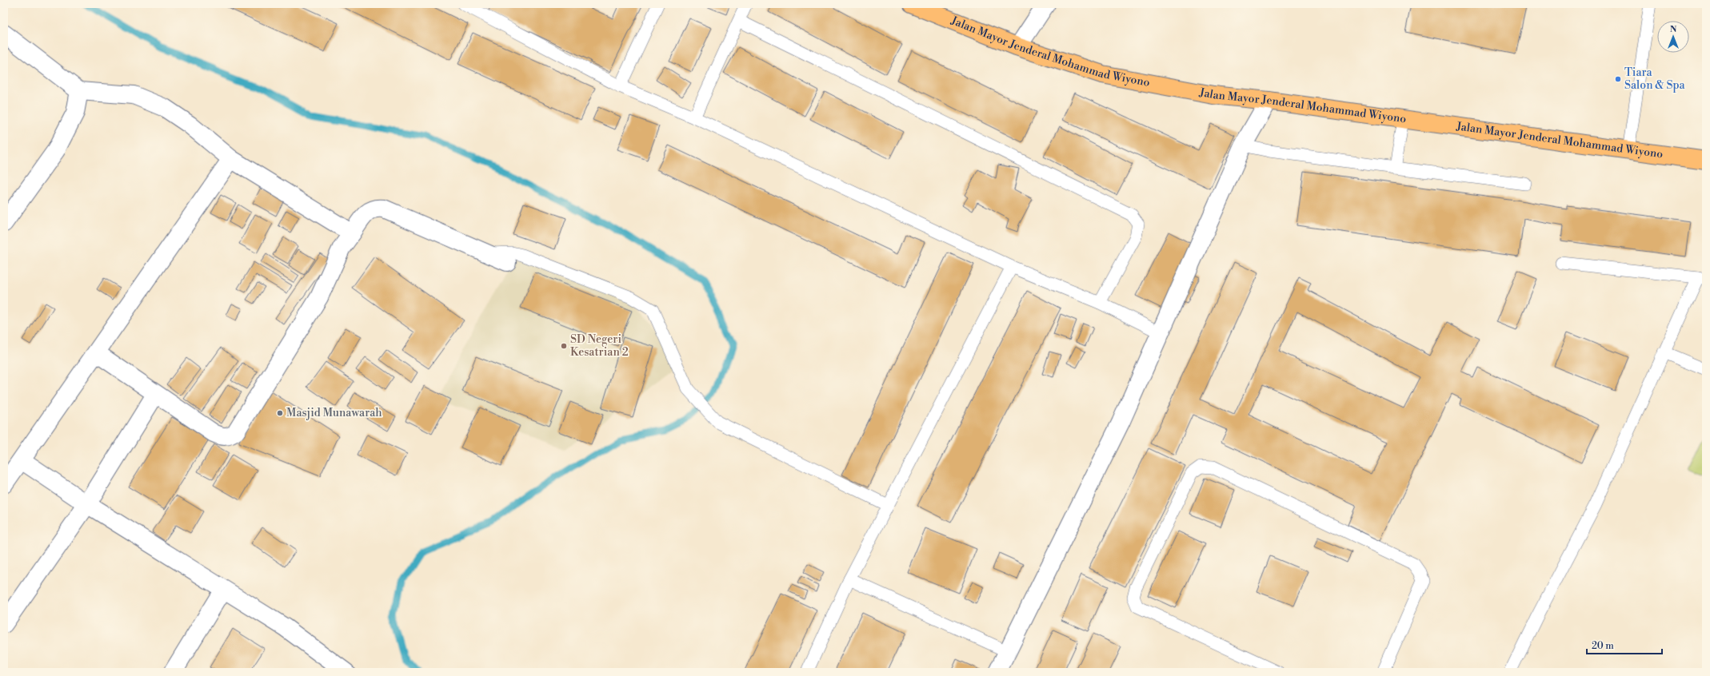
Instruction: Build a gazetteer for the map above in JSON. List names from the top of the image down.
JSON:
{
  "streets": {
    "main road": ["Jalan Mayor Jenderal Mohammad Wiyono"]
  },
  "places": ["Tiara Salon & Spa", "SD Negeri Kesatrian 2", "Masjid Munawarah"],
  "scale_bar": "20 m",
  "north": "top"
}
